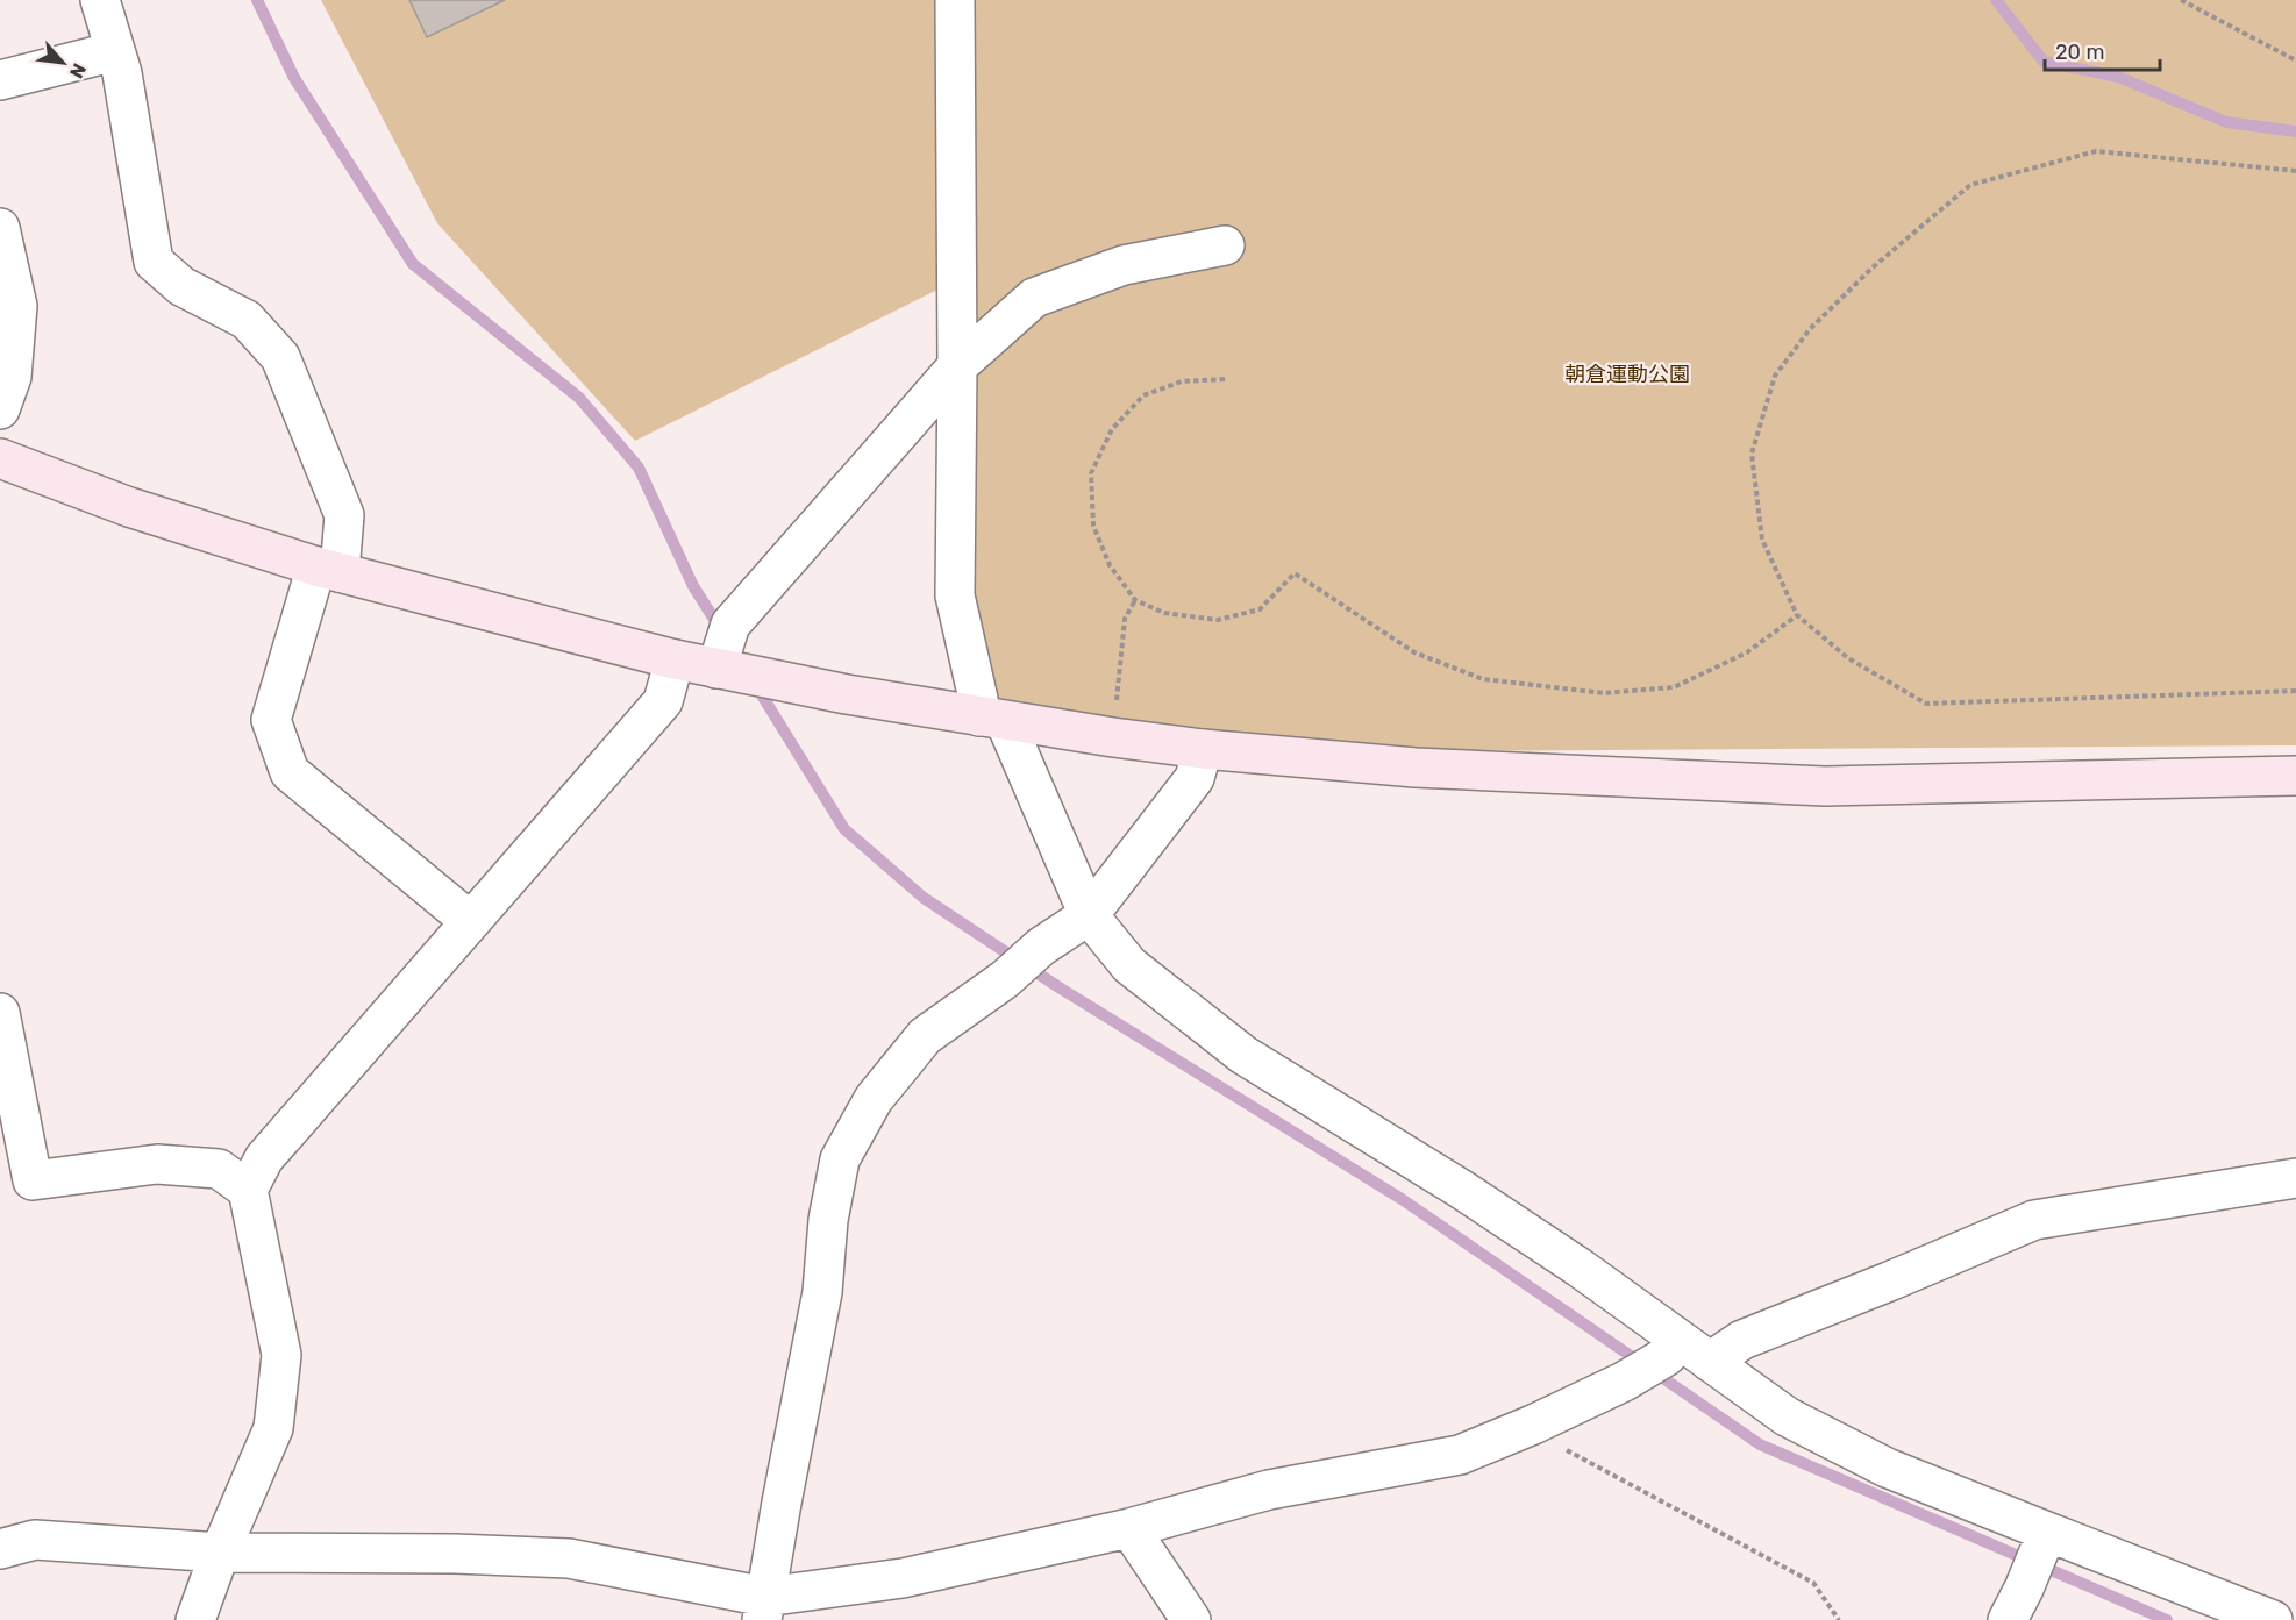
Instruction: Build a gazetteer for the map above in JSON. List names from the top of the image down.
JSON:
{
  "parks": ["朝倉運動公園"],
  "scale_bar": "20 m",
  "north": "bottom right"
}
